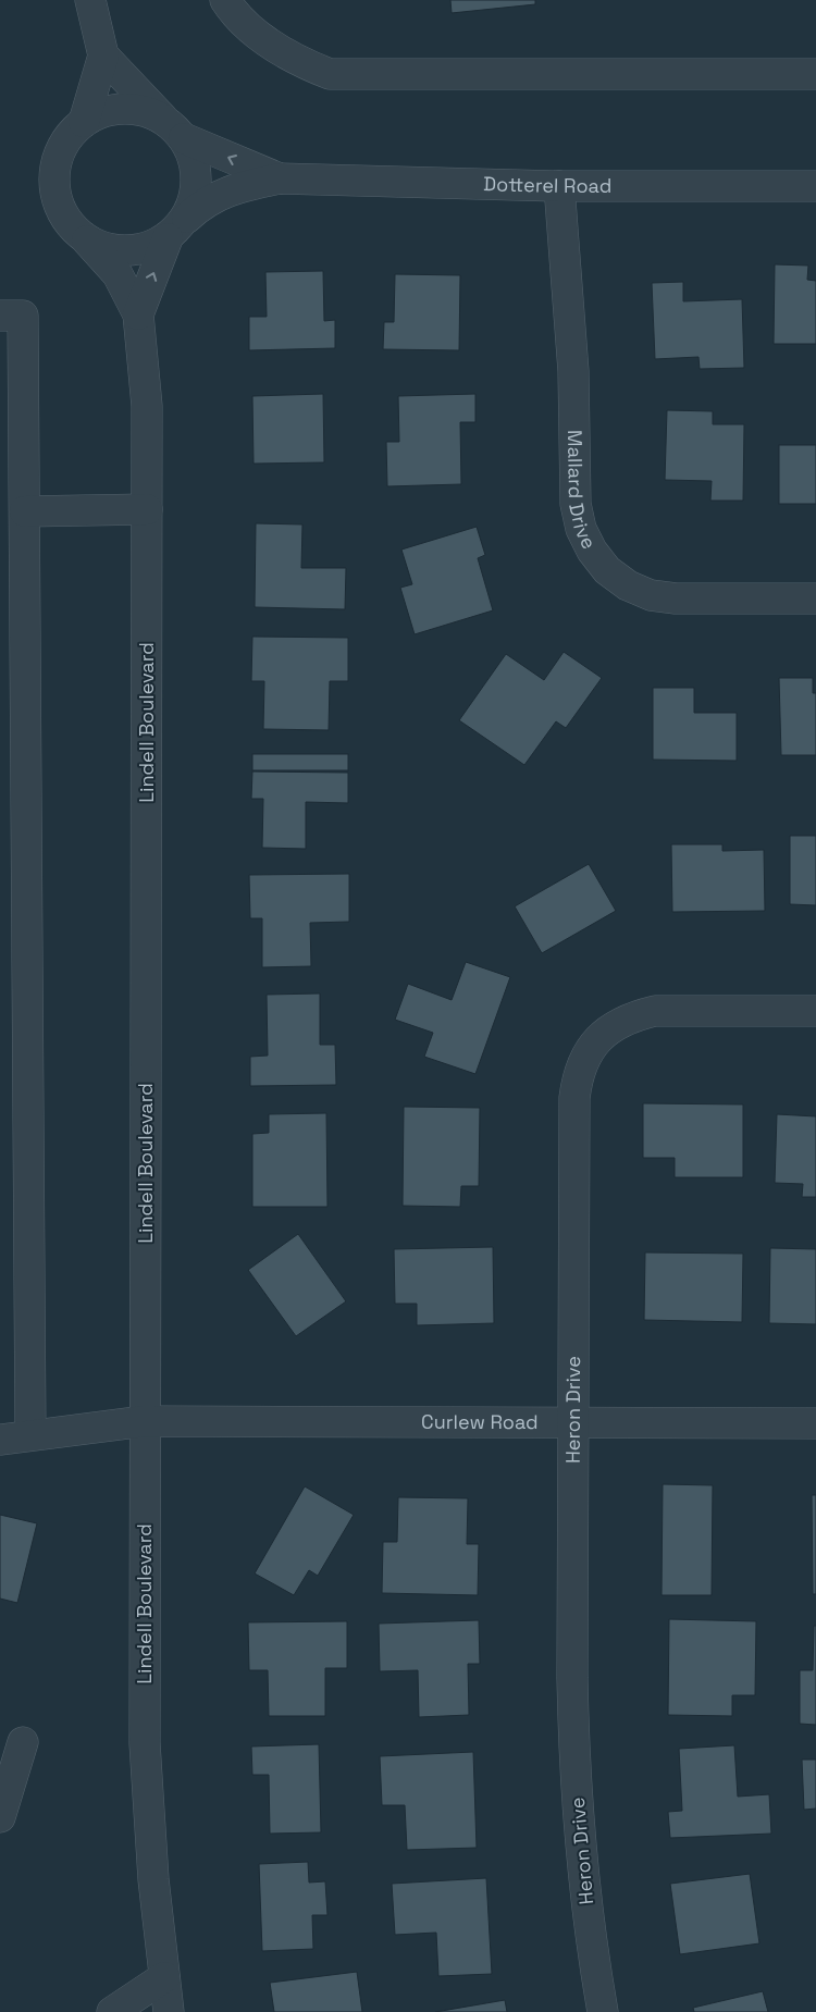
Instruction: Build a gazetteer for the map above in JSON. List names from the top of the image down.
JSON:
{
  "streets": {
    "street": [
      "Dotterel Road",
      "Mallard Drive",
      "Lindell Boulevard",
      "Heron Drive",
      "Curlew Road"
    ]
  },
  "crossings": [
    ["Dotterel Road", "Mallard Drive"],
    ["Dotterel Road", "Lindell Boulevard"],
    ["Lindell Boulevard", "Curlew Road"],
    ["Heron Drive", "Curlew Road"]
  ]
}
